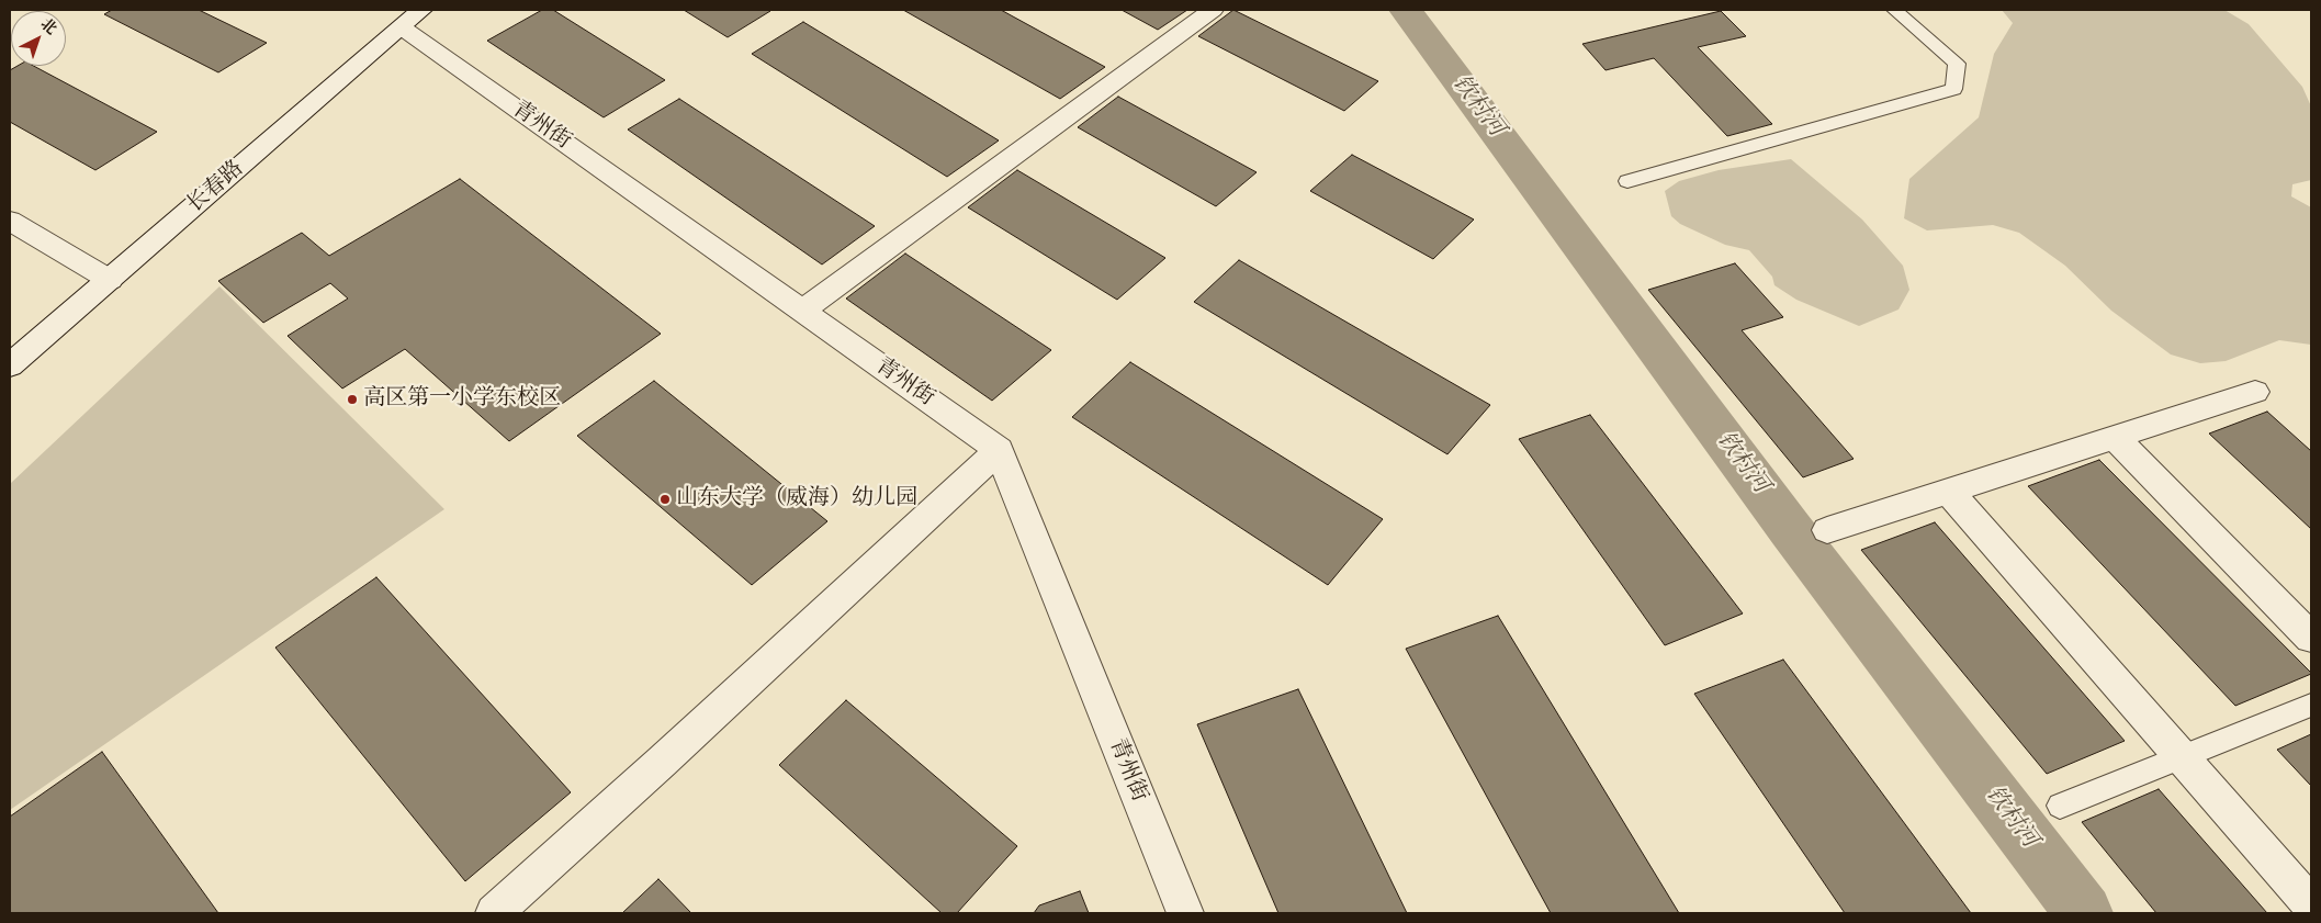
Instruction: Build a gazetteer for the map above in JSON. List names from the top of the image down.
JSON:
{
  "streets": {
    "street": ["青州街", "长春路"]
  },
  "crossings": [
    ["青州街", "长春路"]
  ],
  "water": ["钦村河"],
  "places": ["高区第一小学东校区", "山东大学（威海）幼儿园"],
  "north": "top right"
}
